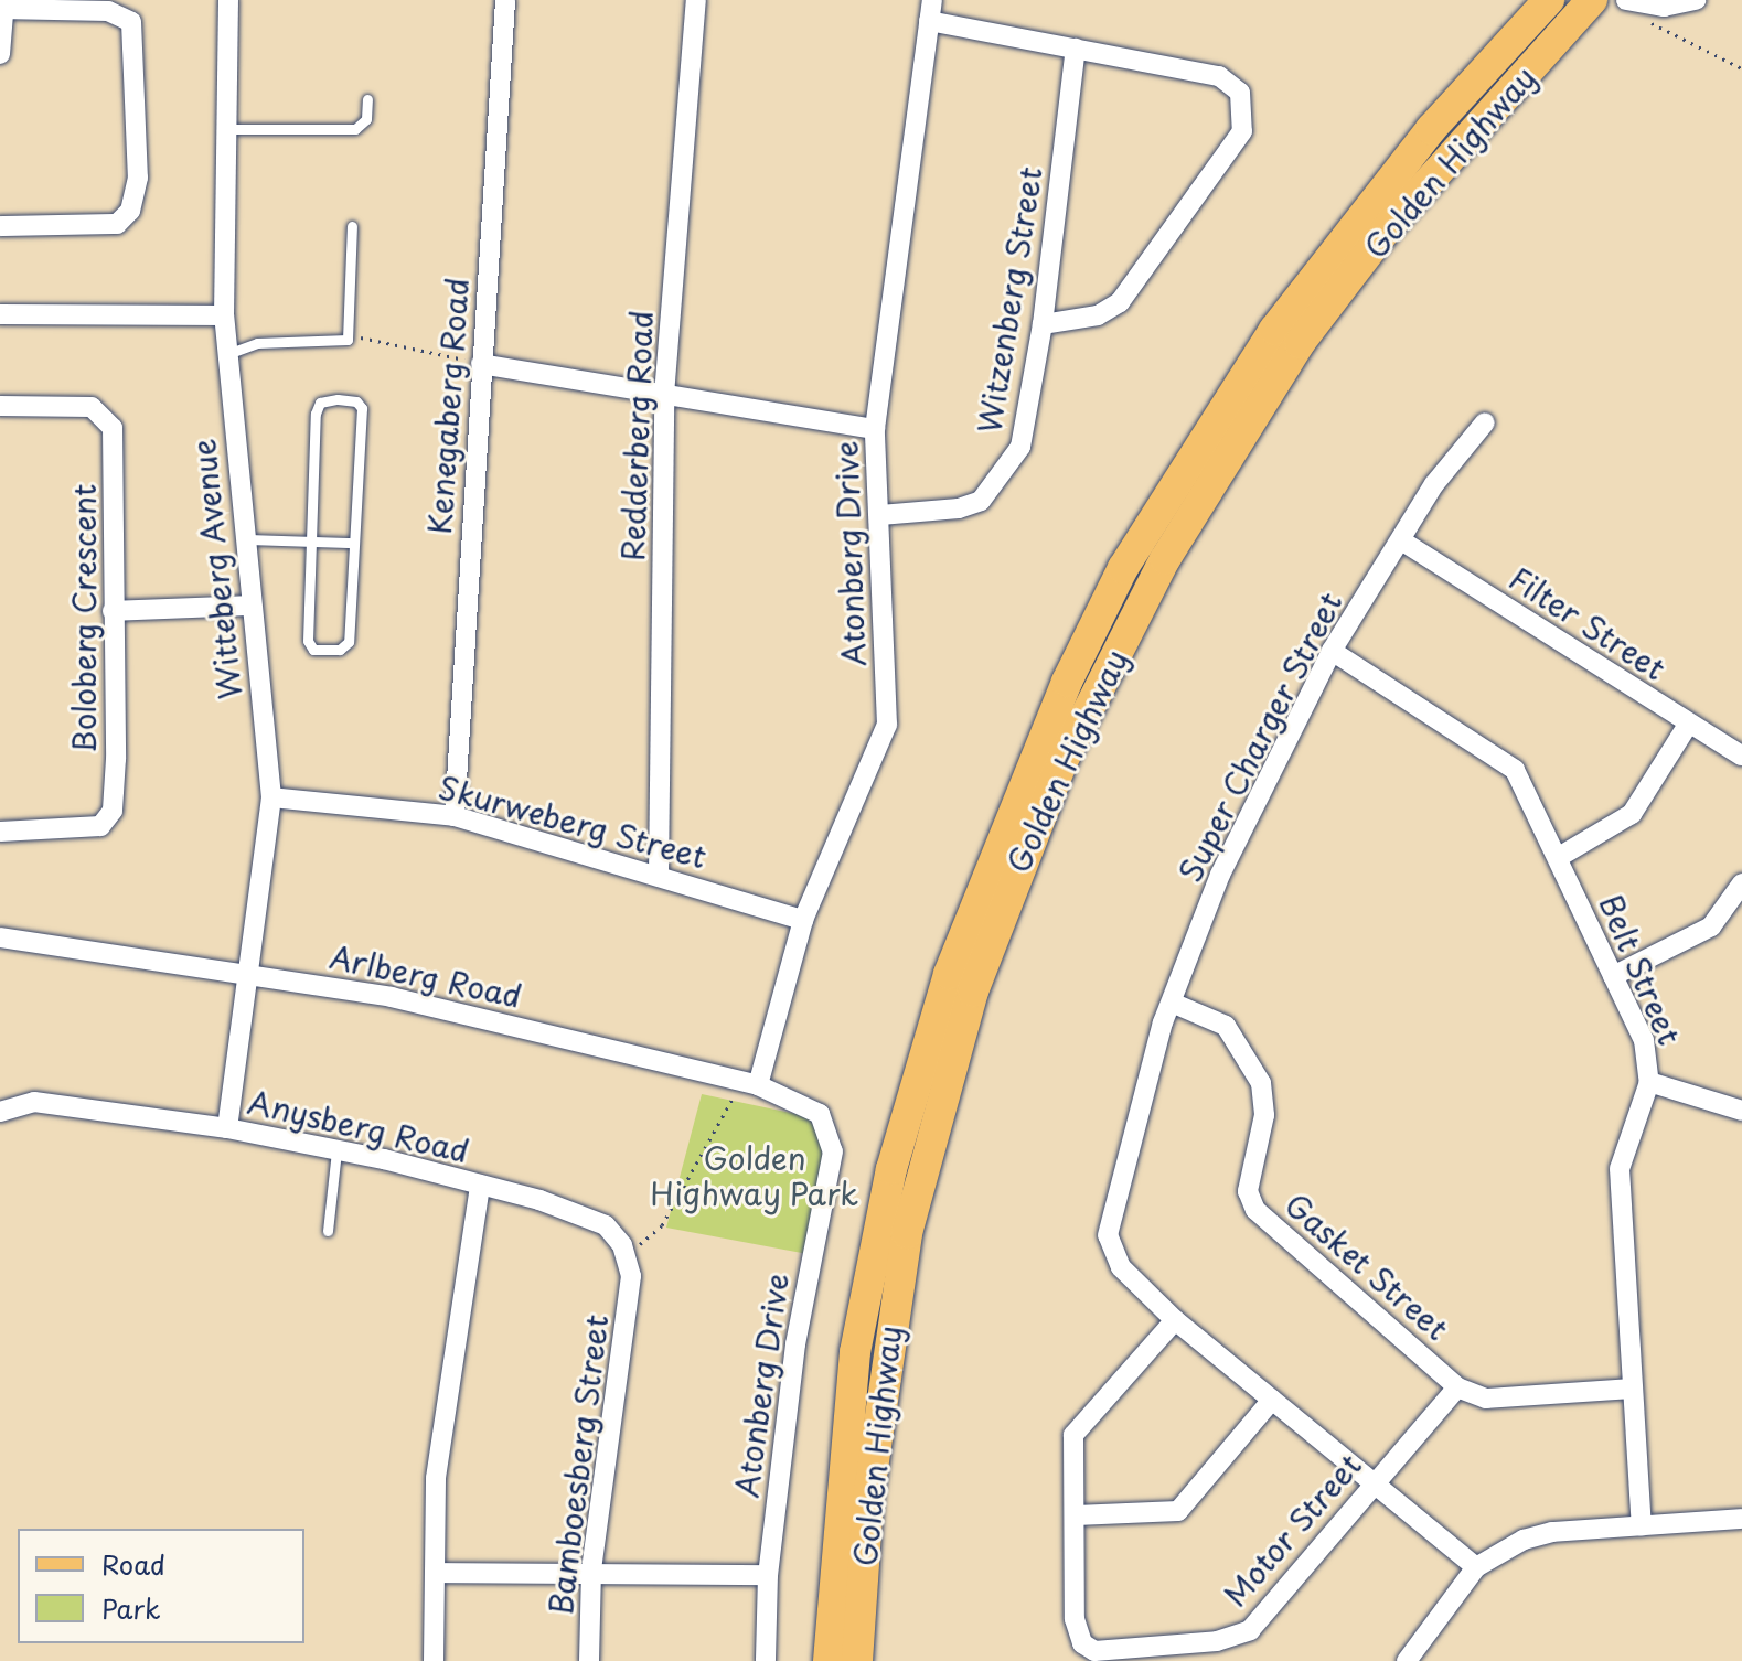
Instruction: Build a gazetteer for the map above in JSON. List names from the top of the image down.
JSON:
{
  "streets": {
    "main road": ["Golden Highway"],
    "street": [
      "Witzenberg Street",
      "Kenegaberg Road",
      "Redderberg Road",
      "Atonberg Drive",
      "Witteberg Avenue",
      "Boloberg Crescent",
      "Filter Street",
      "Super Charger Street",
      "Skurweberg Street",
      "Belt Street",
      "Arlberg Road",
      "Anysberg Road",
      "Gasket Street",
      "Bamboesberg Street",
      "Motor Street"
    ]
  },
  "crossings": [
    ["Witzenberg Street", "Atonberg Drive"],
    ["Kenegaberg Road", "Skurweberg Street"],
    ["Redderberg Road", "Skurweberg Street"],
    ["Atonberg Drive", "Skurweberg Street"],
    ["Atonberg Drive", "Arlberg Road"],
    ["Witteberg Avenue", "Skurweberg Street"],
    ["Witteberg Avenue", "Arlberg Road"],
    ["Witteberg Avenue", "Anysberg Road"],
    ["Filter Street", "Super Charger Street"],
    ["Super Charger Street", "Belt Street"],
    ["Super Charger Street", "Gasket Street"],
    ["Super Charger Street", "Motor Street"],
    ["Belt Street", "Gasket Street"],
    ["Anysberg Road", "Bamboesberg Street"],
    ["Gasket Street", "Motor Street"]
  ],
  "parks": ["Golden Highway Park"],
  "legend": ["Road", "Park"]
}
